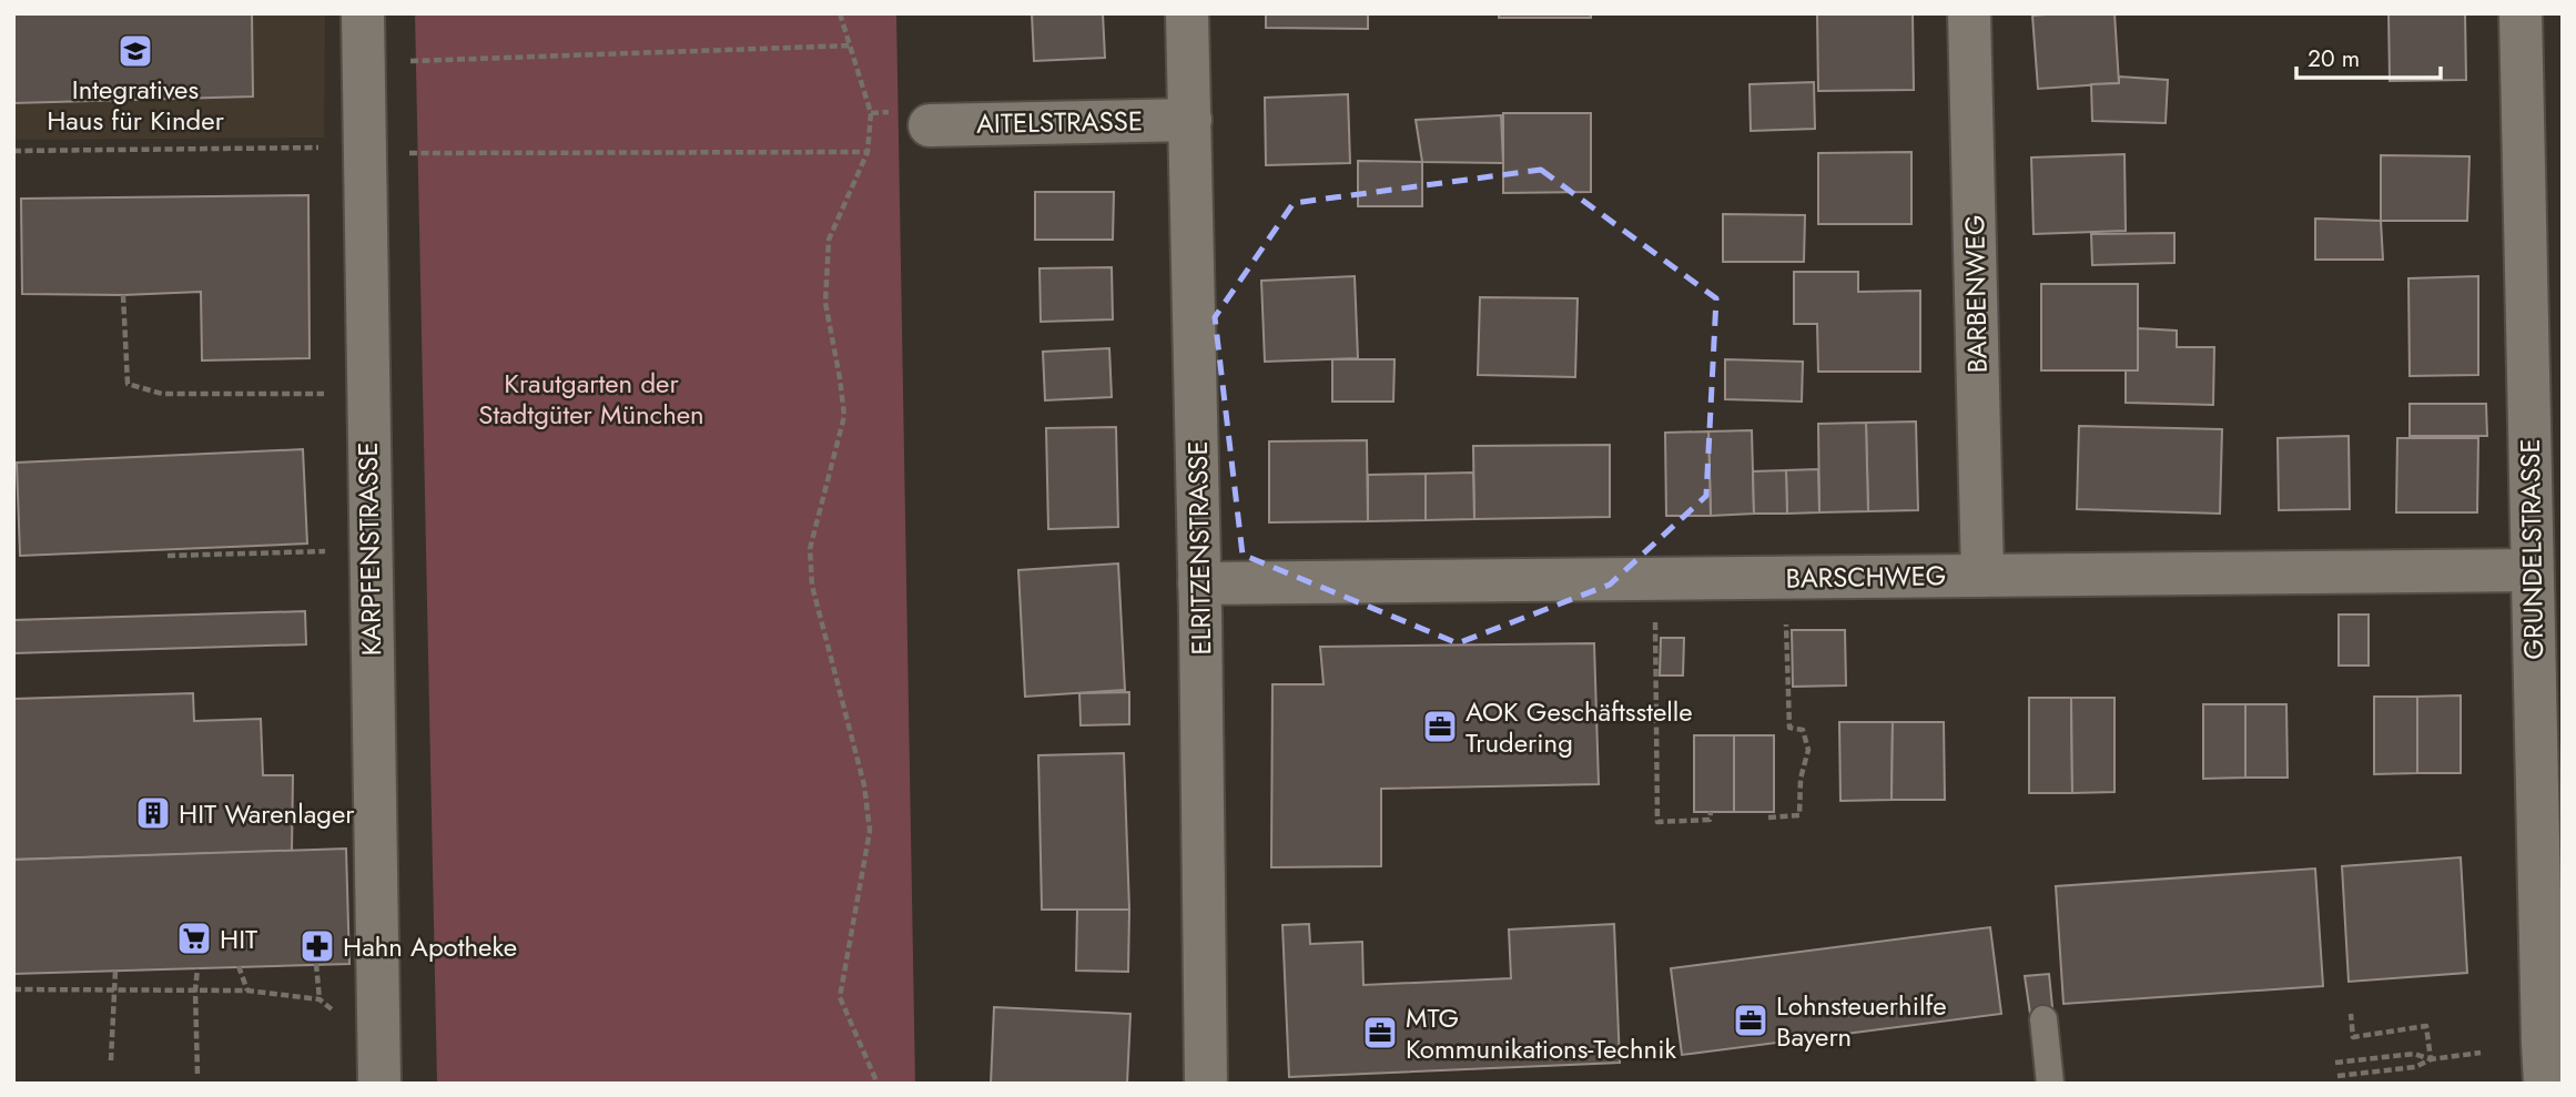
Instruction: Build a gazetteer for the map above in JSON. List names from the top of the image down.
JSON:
{
  "streets": {
    "street": [
      "AITELSTRASSE",
      "BARBENWEG",
      "ELRITZENSTRASSE",
      "KARPFENSTRASSE",
      "GRUNDELSTRASSE",
      "BARSCHWEG"
    ]
  },
  "crossings": [
    ["AITELSTRASSE", "ELRITZENSTRASSE"],
    ["BARBENWEG", "BARSCHWEG"],
    ["ELRITZENSTRASSE", "BARSCHWEG"],
    ["GRUNDELSTRASSE", "BARSCHWEG"]
  ],
  "parks": ["Krautgarten der Stadtgüter München"],
  "places": {
    "school or university": ["Integratives Haus für Kinder"],
    "office": ["AOK Geschäftsstelle Trudering", "Lohnsteuerhilfe Bayern", "MTG Kommunikations-Technik"],
    "building": ["HIT Warenlager"],
    "supermarket": ["HIT"],
    "pharmacy": ["Hahn Apotheke"]
  },
  "scale_bar": "20 m"
}
